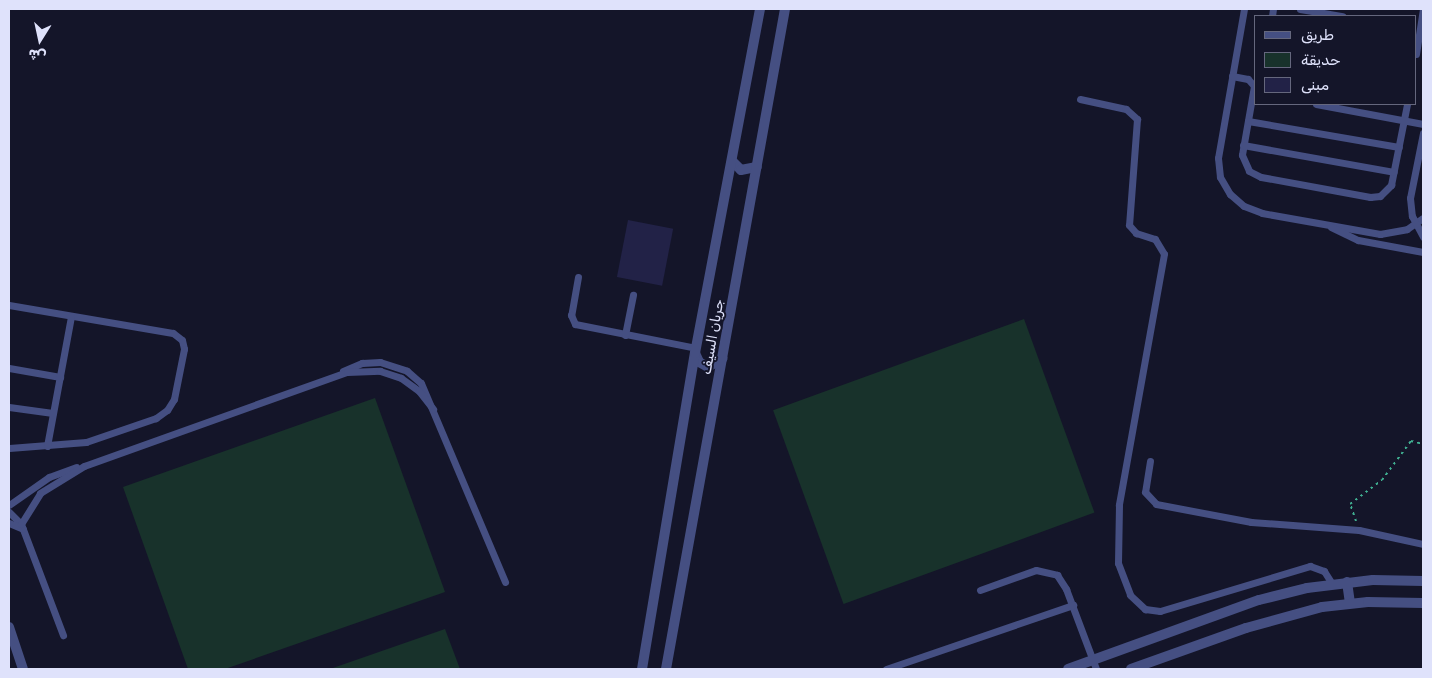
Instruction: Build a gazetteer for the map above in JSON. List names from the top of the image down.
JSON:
{
  "streets": {
    "street": ["جريان السيف"]
  },
  "legend": ["طريق", "حديقة", "مبنى"],
  "north": "bottom"
}
